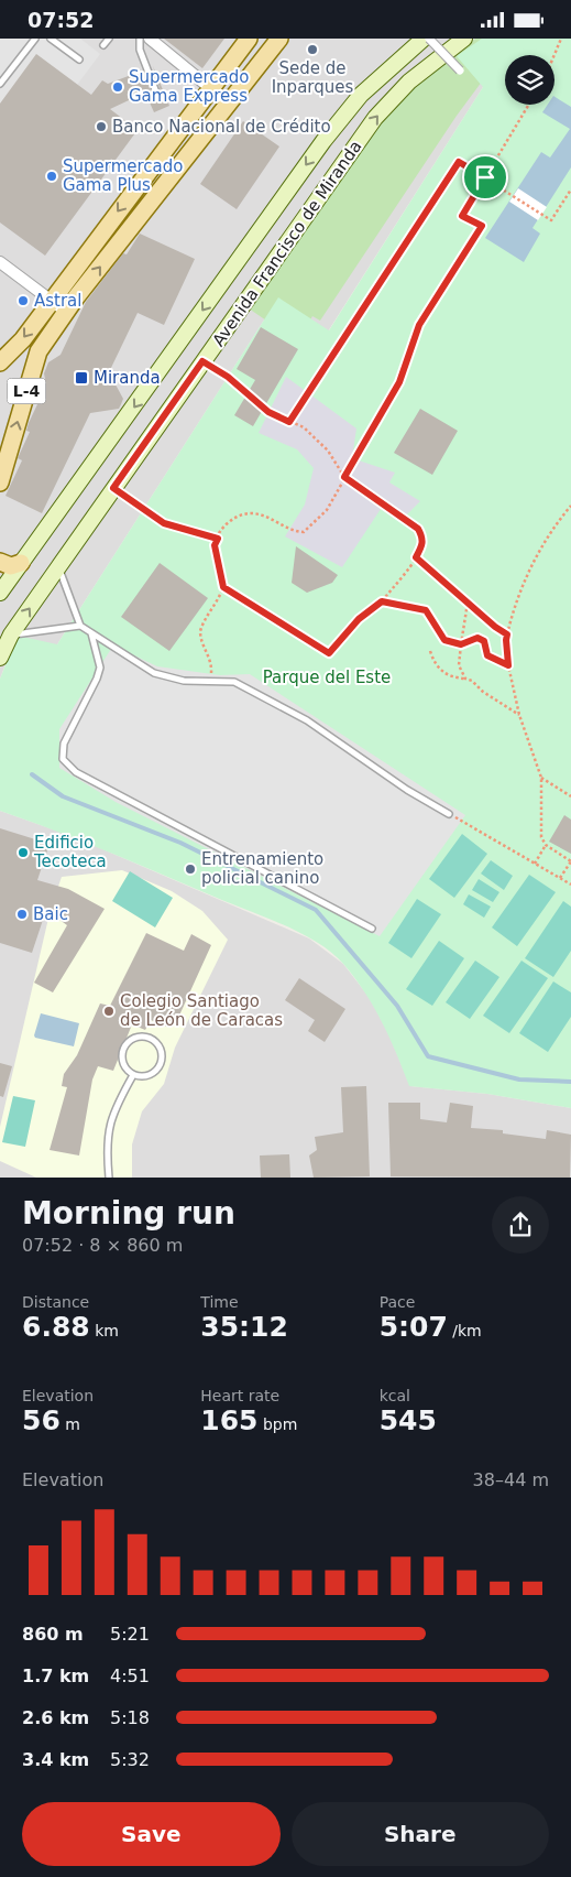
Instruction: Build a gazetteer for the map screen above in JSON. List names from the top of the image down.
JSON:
{
  "streets": {
    "main road": ["Avenida Francisco de Miranda", "L-4"]
  },
  "parks": ["Parque del Este"],
  "places": {
    "other": [
      "Sede de Inparques",
      "Supermercado Gama Express",
      "Banco Nacional de Crédito",
      "Supermercado Gama Plus",
      "Astral",
      "Edificio Tecoteca",
      "Entrenamiento policial canino",
      "Baic",
      "Colegio Santiago de León de Caracas"
    ],
    "transit": ["Miranda"]
  },
  "page": {
    "status": "07:52",
    "heading": ["Morning run", "07:52 · 8 × 860 m"],
    "stats": [
      ["Distance", "6.88 km"],
      ["Time", "35:12"],
      ["Pace", "5:07 /km"],
      ["Elevation", "56 m"],
      ["Heart rate", "165 bpm"],
      ["kcal", "545"]
    ],
    "chart": ["Elevation", "38–44 m"],
    "list": [
      {
        "name": "860 m",
        "note": "5:21"
      },
      {
        "name": "1.7 km",
        "note": "4:51"
      },
      {
        "name": "2.6 km",
        "note": "5:18"
      },
      {
        "name": "3.4 km",
        "note": "5:32"
      }
    ],
    "buttons": ["Save", "Share"]
  }
}
